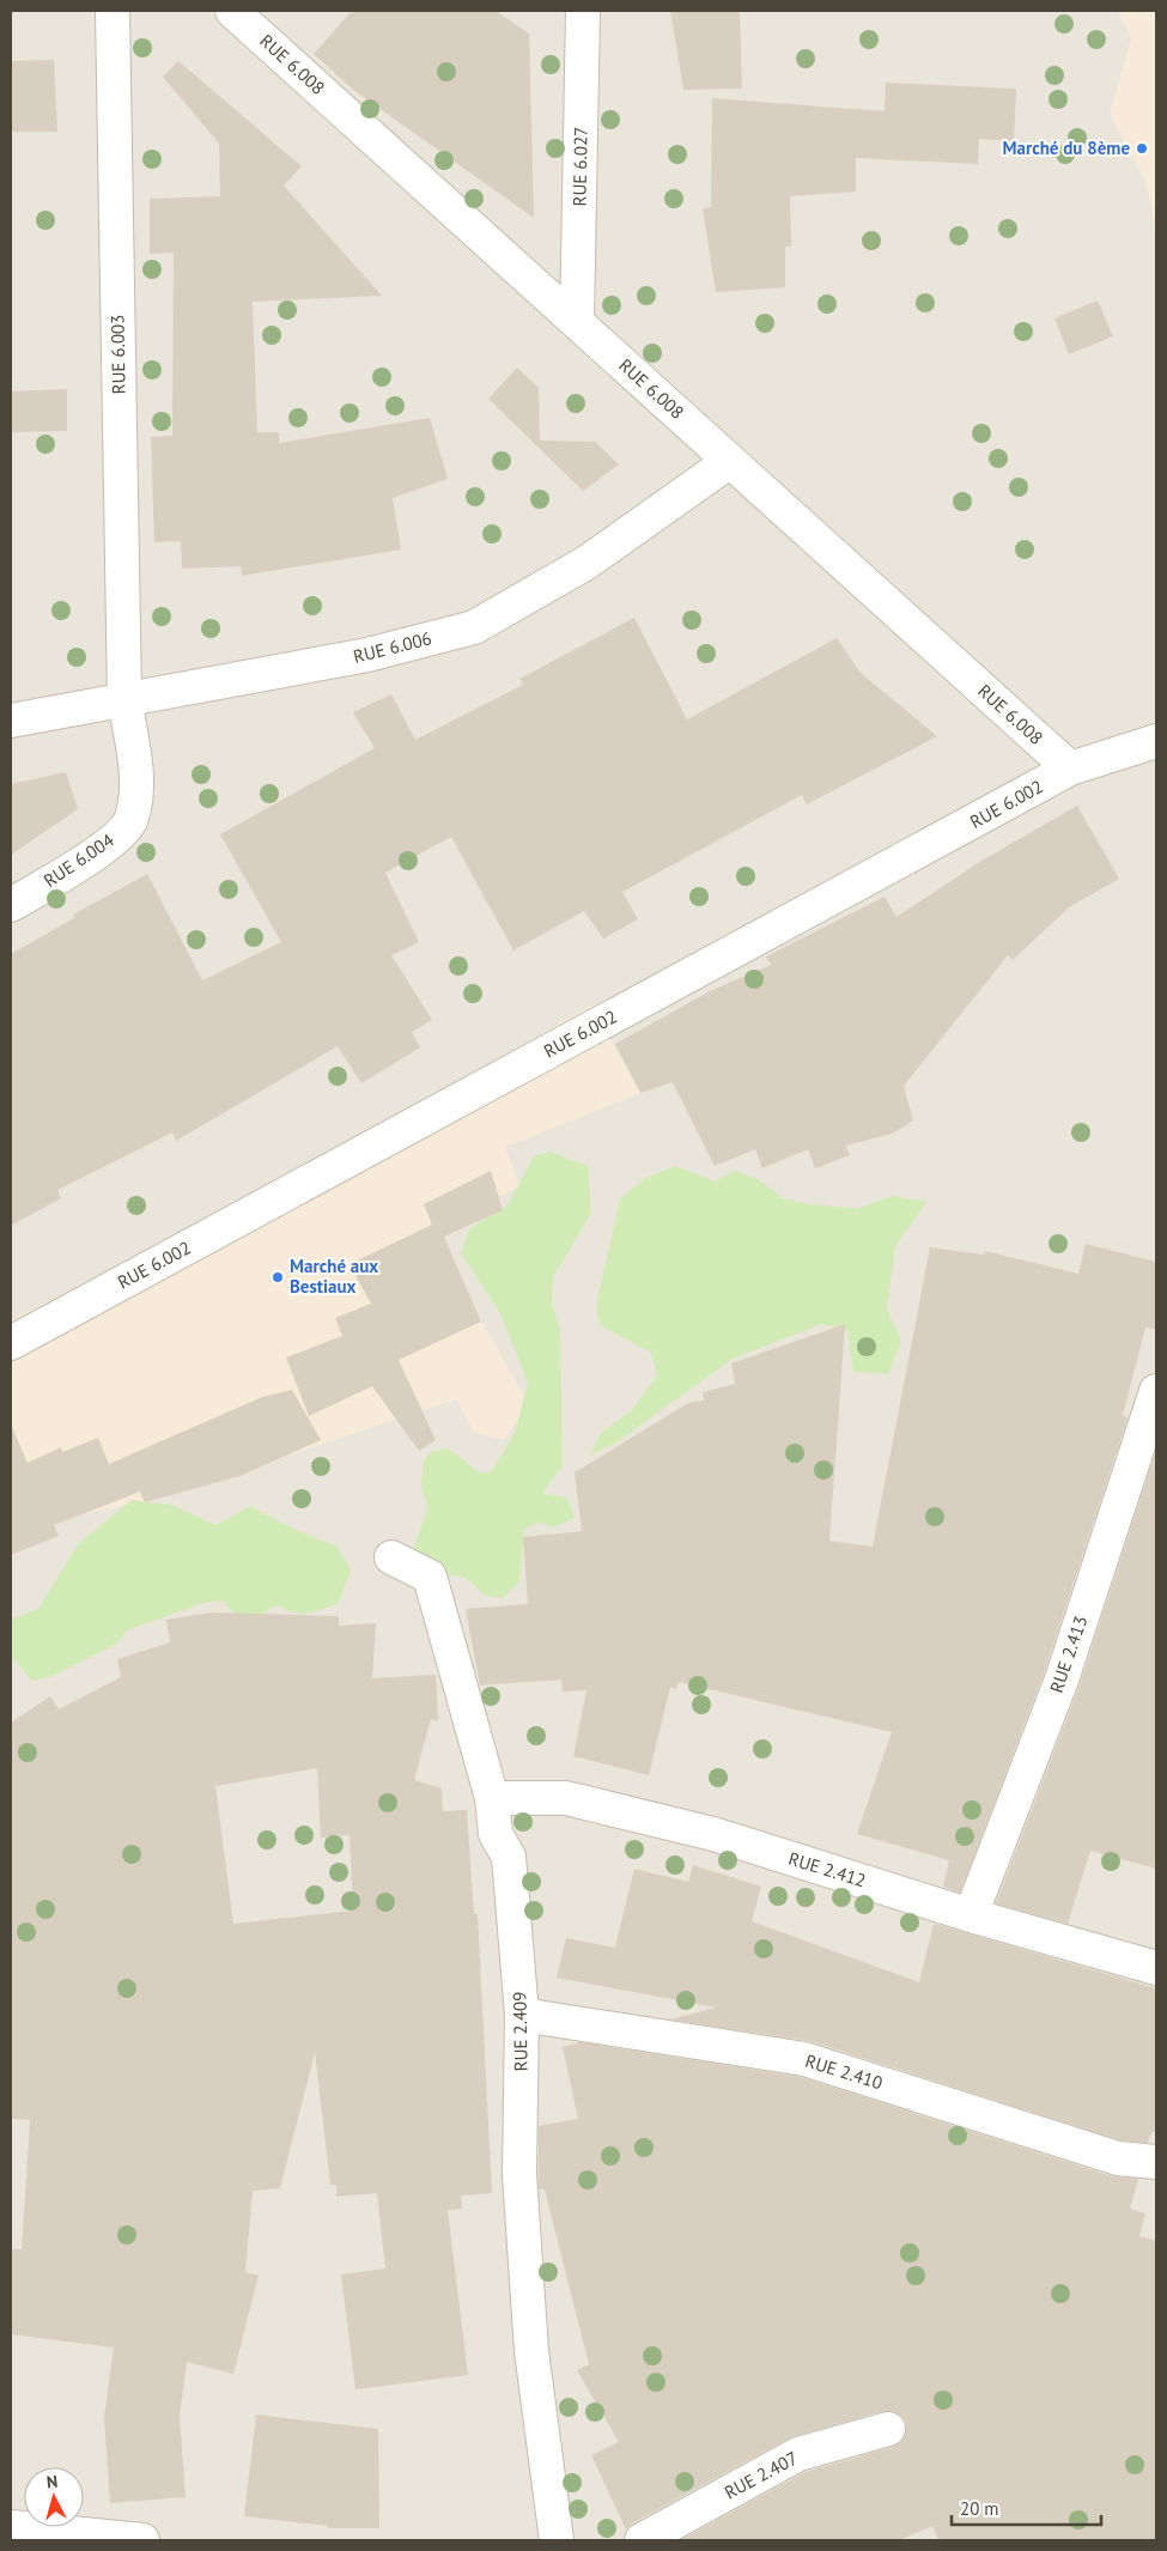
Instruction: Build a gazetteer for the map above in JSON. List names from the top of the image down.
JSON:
{
  "streets": {
    "street": [
      "RUE 6.008",
      "RUE 6.027",
      "RUE 6.003",
      "RUE 6.006",
      "RUE 6.002",
      "RUE 6.004",
      "RUE 2.413",
      "RUE 2.412",
      "RUE 2.409",
      "RUE 2.410",
      "RUE 2.407"
    ]
  },
  "crossings": [
    ["RUE 6.008", "RUE 6.027"],
    ["RUE 6.008", "RUE 6.006"],
    ["RUE 6.008", "RUE 6.002"],
    ["RUE 6.003", "RUE 6.006"],
    ["RUE 6.003", "RUE 6.004"],
    ["RUE 6.006", "RUE 6.004"],
    ["RUE 2.413", "RUE 2.412"],
    ["RUE 2.412", "RUE 2.409"],
    ["RUE 2.409", "RUE 2.410"]
  ],
  "places": ["Marché du 8ème", "Marché aux Bestiaux"],
  "scale_bar": "20 m",
  "north": "top"
}
